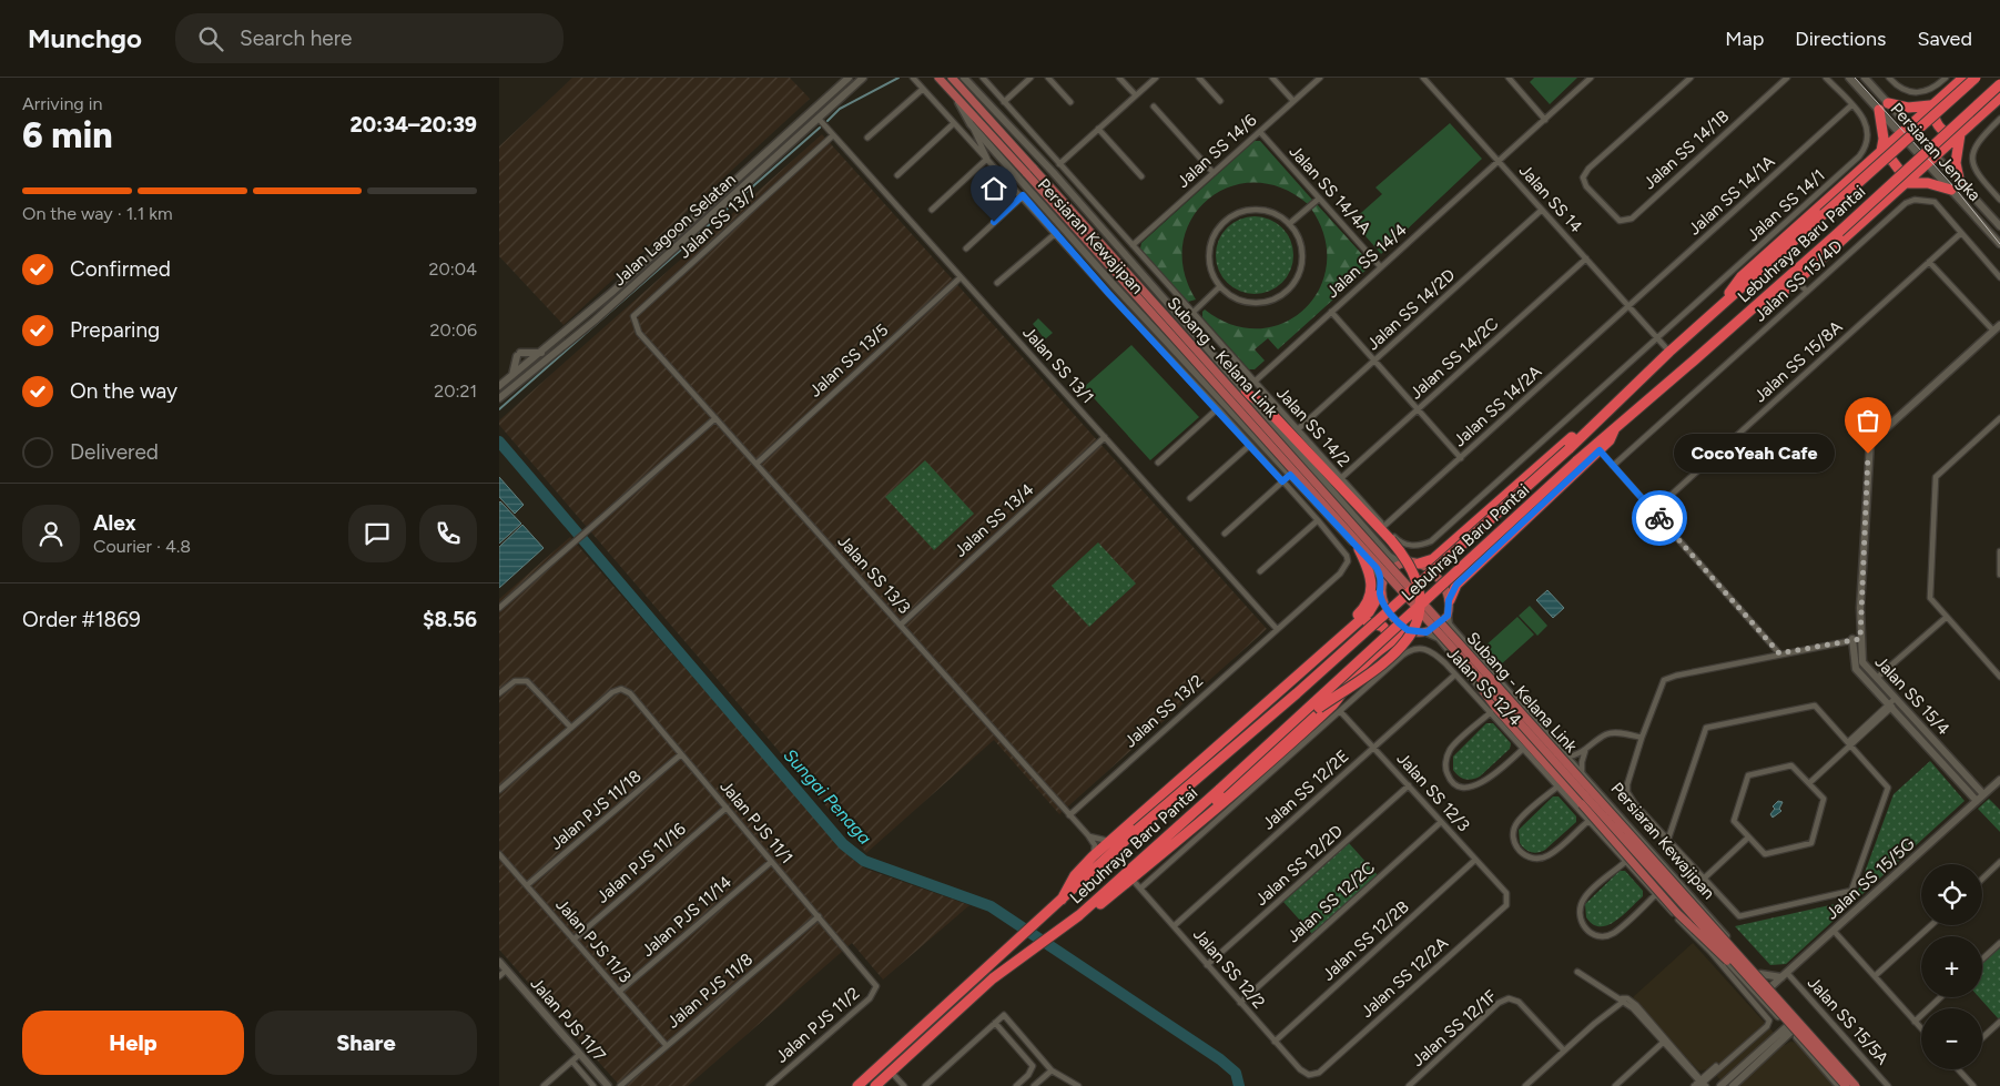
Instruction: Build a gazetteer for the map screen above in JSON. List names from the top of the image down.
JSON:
{
  "streets": {
    "highway": ["Lebuhraya Baru Pantai"],
    "main road": [
      "Persiaran Jengka",
      "Jalan Lagoon Selatan",
      "Persiaran Kewajipan",
      "Subang - Kelana Link",
      "Jalan SS 15/4",
      "Jalan SS 15/5G",
      "Jalan PJS 11/7"
    ],
    "street": [
      "Jalan SS 14/1B",
      "Jalan SS 14/6",
      "Jalan SS 14/4A",
      "Jalan SS 14/1A",
      "Jalan SS 14",
      "Jalan SS 14/1",
      "Jalan SS 13/7",
      "Jalan SS 14/4",
      "Jalan SS 15/4D",
      "Jalan SS 14/2D",
      "Jalan SS 14/2C",
      "Jalan SS 13/5",
      "Jalan SS 15/8A",
      "Jalan SS 13/1",
      "Jalan SS 14/2A",
      "Jalan SS 14/2",
      "Jalan SS 13/4",
      "Jalan SS 13/3",
      "Jalan SS 12/4",
      "Jalan SS 13/2",
      "Jalan SS 12/2E",
      "Jalan SS 12/3",
      "Jalan PJS 11/18",
      "Jalan PJS 11/1",
      "Jalan PJS 11/16",
      "Jalan SS 12/2D",
      "Jalan SS 12/2C",
      "Jalan PJS 11/14",
      "Jalan PJS 11/3",
      "Jalan SS 12/2B",
      "Jalan SS 12/2",
      "Jalan SS 12/2A",
      "Jalan PJS 11/8",
      "Jalan SS 15/5A",
      "Jalan PJS 11/2",
      "Jalan SS 12/1F"
    ]
  },
  "crossings": [
    ["Jalan SS 14/6", "Jalan SS 14/4A"],
    ["Jalan SS 14/6", "Jalan SS 14/2"],
    ["Jalan SS 14/4A", "Jalan SS 14/4"],
    ["Jalan SS 14/1A", "Jalan SS 14"],
    ["Jalan SS 14/1A", "Jalan SS 14/1"],
    ["Jalan SS 14/1A", "Jalan SS 14/2A"],
    ["Jalan SS 14", "Jalan SS 14/1"],
    ["Jalan SS 14", "Lebuhraya Baru Pantai"],
    ["Jalan SS 14", "Jalan SS 14/4"],
    ["Jalan SS 14", "Jalan SS 14/2D"],
    ["Jalan SS 14", "Jalan SS 14/2C"],
    ["Jalan SS 14", "Jalan SS 14/2A"],
    ["Jalan SS 14", "Jalan SS 14/2"],
    ["Jalan SS 14/1", "Lebuhraya Baru Pantai"],
    ["Jalan SS 14/1", "Jalan SS 14/2"],
    ["Jalan SS 13/7", "Jalan SS 13/1"],
    ["Jalan SS 13/7", "Jalan SS 13/3"],
    ["Jalan Lagoon Selatan", "Jalan SS 13/1"],
    ["Persiaran Kewajipan", "Subang - Kelana Link"],
    ["Persiaran Kewajipan", "Jalan SS 15/5G"],
    ["Jalan SS 14/4", "Jalan SS 14/2"],
    ["Jalan SS 15/4D", "Jalan SS 15/8A"],
    ["Jalan SS 14/2D", "Jalan SS 14/2"],
    ["Jalan SS 14/2C", "Jalan SS 14/2"],
    ["Jalan SS 13/5", "Jalan SS 13/1"],
    ["Jalan SS 13/5", "Jalan SS 13/3"],
    ["Jalan SS 13/1", "Jalan SS 13/4"],
    ["Jalan SS 13/1", "Jalan SS 13/2"],
    ["Jalan SS 14/2A", "Jalan SS 14/2"],
    ["Jalan SS 13/4", "Jalan SS 13/3"],
    ["Jalan SS 13/3", "Jalan SS 13/2"],
    ["Jalan SS 12/4", "Jalan SS 12/2E"],
    ["Jalan SS 12/4", "Jalan SS 12/3"],
    ["Jalan SS 12/4", "Jalan SS 12/2"],
    ["Jalan SS 15/4", "Jalan SS 15/5G"],
    ["Jalan SS 12/2E", "Jalan SS 12/3"],
    ["Jalan SS 12/2E", "Jalan SS 12/2"],
    ["Jalan SS 12/3", "Jalan SS 12/2D"],
    ["Jalan SS 12/3", "Jalan SS 12/2C"],
    ["Jalan SS 12/3", "Jalan SS 12/2B"],
    ["Jalan SS 12/3", "Jalan SS 12/2A"],
    ["Jalan PJS 11/18", "Jalan PJS 11/1"],
    ["Jalan PJS 11/18", "Jalan PJS 11/3"],
    ["Jalan PJS 11/1", "Jalan PJS 11/16"],
    ["Jalan PJS 11/1", "Jalan PJS 11/14"],
    ["Jalan PJS 11/1", "Jalan PJS 11/8"],
    ["Jalan PJS 11/1", "Jalan PJS 11/2"],
    ["Jalan PJS 11/16", "Jalan PJS 11/3"],
    ["Jalan SS 12/2D", "Jalan SS 12/2"],
    ["Jalan SS 15/5G", "Jalan SS 15/5A"],
    ["Jalan SS 12/2C", "Jalan SS 12/2"],
    ["Jalan PJS 11/14", "Jalan PJS 11/3"],
    ["Jalan PJS 11/3", "Jalan PJS 11/8"],
    ["Jalan SS 12/2B", "Jalan SS 12/2"],
    ["Jalan SS 12/2", "Jalan SS 12/2A"]
  ],
  "water": ["Sungai Penaga"],
  "places": ["CocoYeah Cafe"],
  "page": {
    "header": "Munchgo",
    "search": "Search here",
    "nav": ["Map", "Directions", "Saved"],
    "heading": ["6 min", "Arriving in", "20:34–20:39"],
    "panel": [
      "Alex",
      "Courier · 4.8",
      "Order #1869",
      "$8.56"
    ],
    "bar": "On the way · 1.1 km",
    "list": [
      ["Confirmed", "20:04"],
      ["Preparing", "20:06"],
      ["On the way", "20:21"],
      "Delivered"
    ],
    "bubble": "CocoYeah Cafe",
    "map_buttons": ["+", "−"],
    "buttons": ["Help", "Share"]
  }
}
